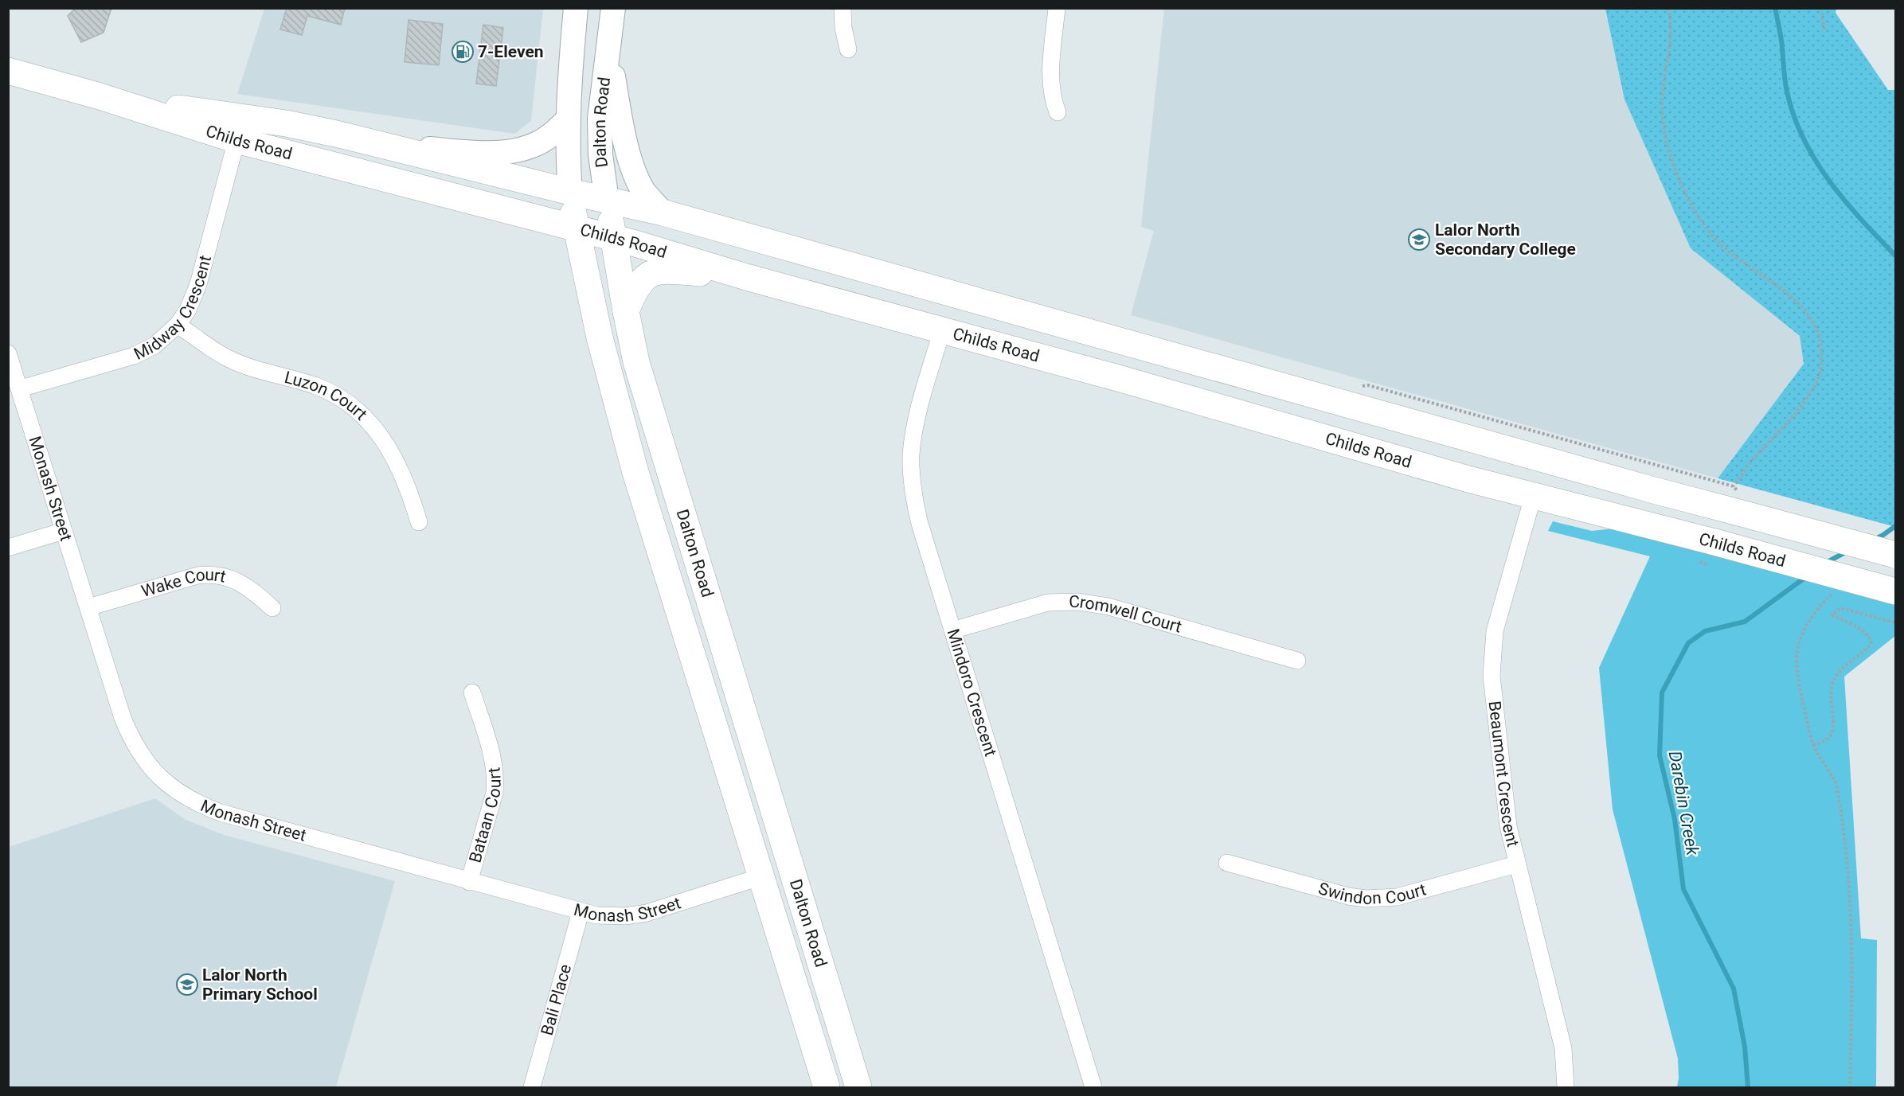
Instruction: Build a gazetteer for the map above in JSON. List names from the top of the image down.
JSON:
{
  "streets": {
    "main road": [
      "Dalton Road",
      "Childs Road",
      "Monash Street",
      "Mindoro Crescent",
      "Beaumont Crescent"
    ],
    "street": [
      "Midway Crescent",
      "Luzon Court",
      "Wake Court",
      "Cromwell Court",
      "Bataan Court",
      "Swindon Court",
      "Bali Place"
    ]
  },
  "crossings": [
    ["Dalton Road", "Childs Road"],
    ["Dalton Road", "Monash Street"],
    ["Childs Road", "Midway Crescent"],
    ["Childs Road", "Mindoro Crescent"],
    ["Childs Road", "Beaumont Crescent"],
    ["Midway Crescent", "Luzon Court"],
    ["Midway Crescent", "Monash Street"],
    ["Monash Street", "Wake Court"],
    ["Monash Street", "Bataan Court"],
    ["Monash Street", "Bali Place"],
    ["Cromwell Court", "Mindoro Crescent"],
    ["Beaumont Crescent", "Swindon Court"]
  ],
  "water": ["Darebin Creek"],
  "places": {
    "fuel station": ["7-Eleven"],
    "school or university": ["Lalor North Secondary College", "Lalor North Primary School"]
  }
}
